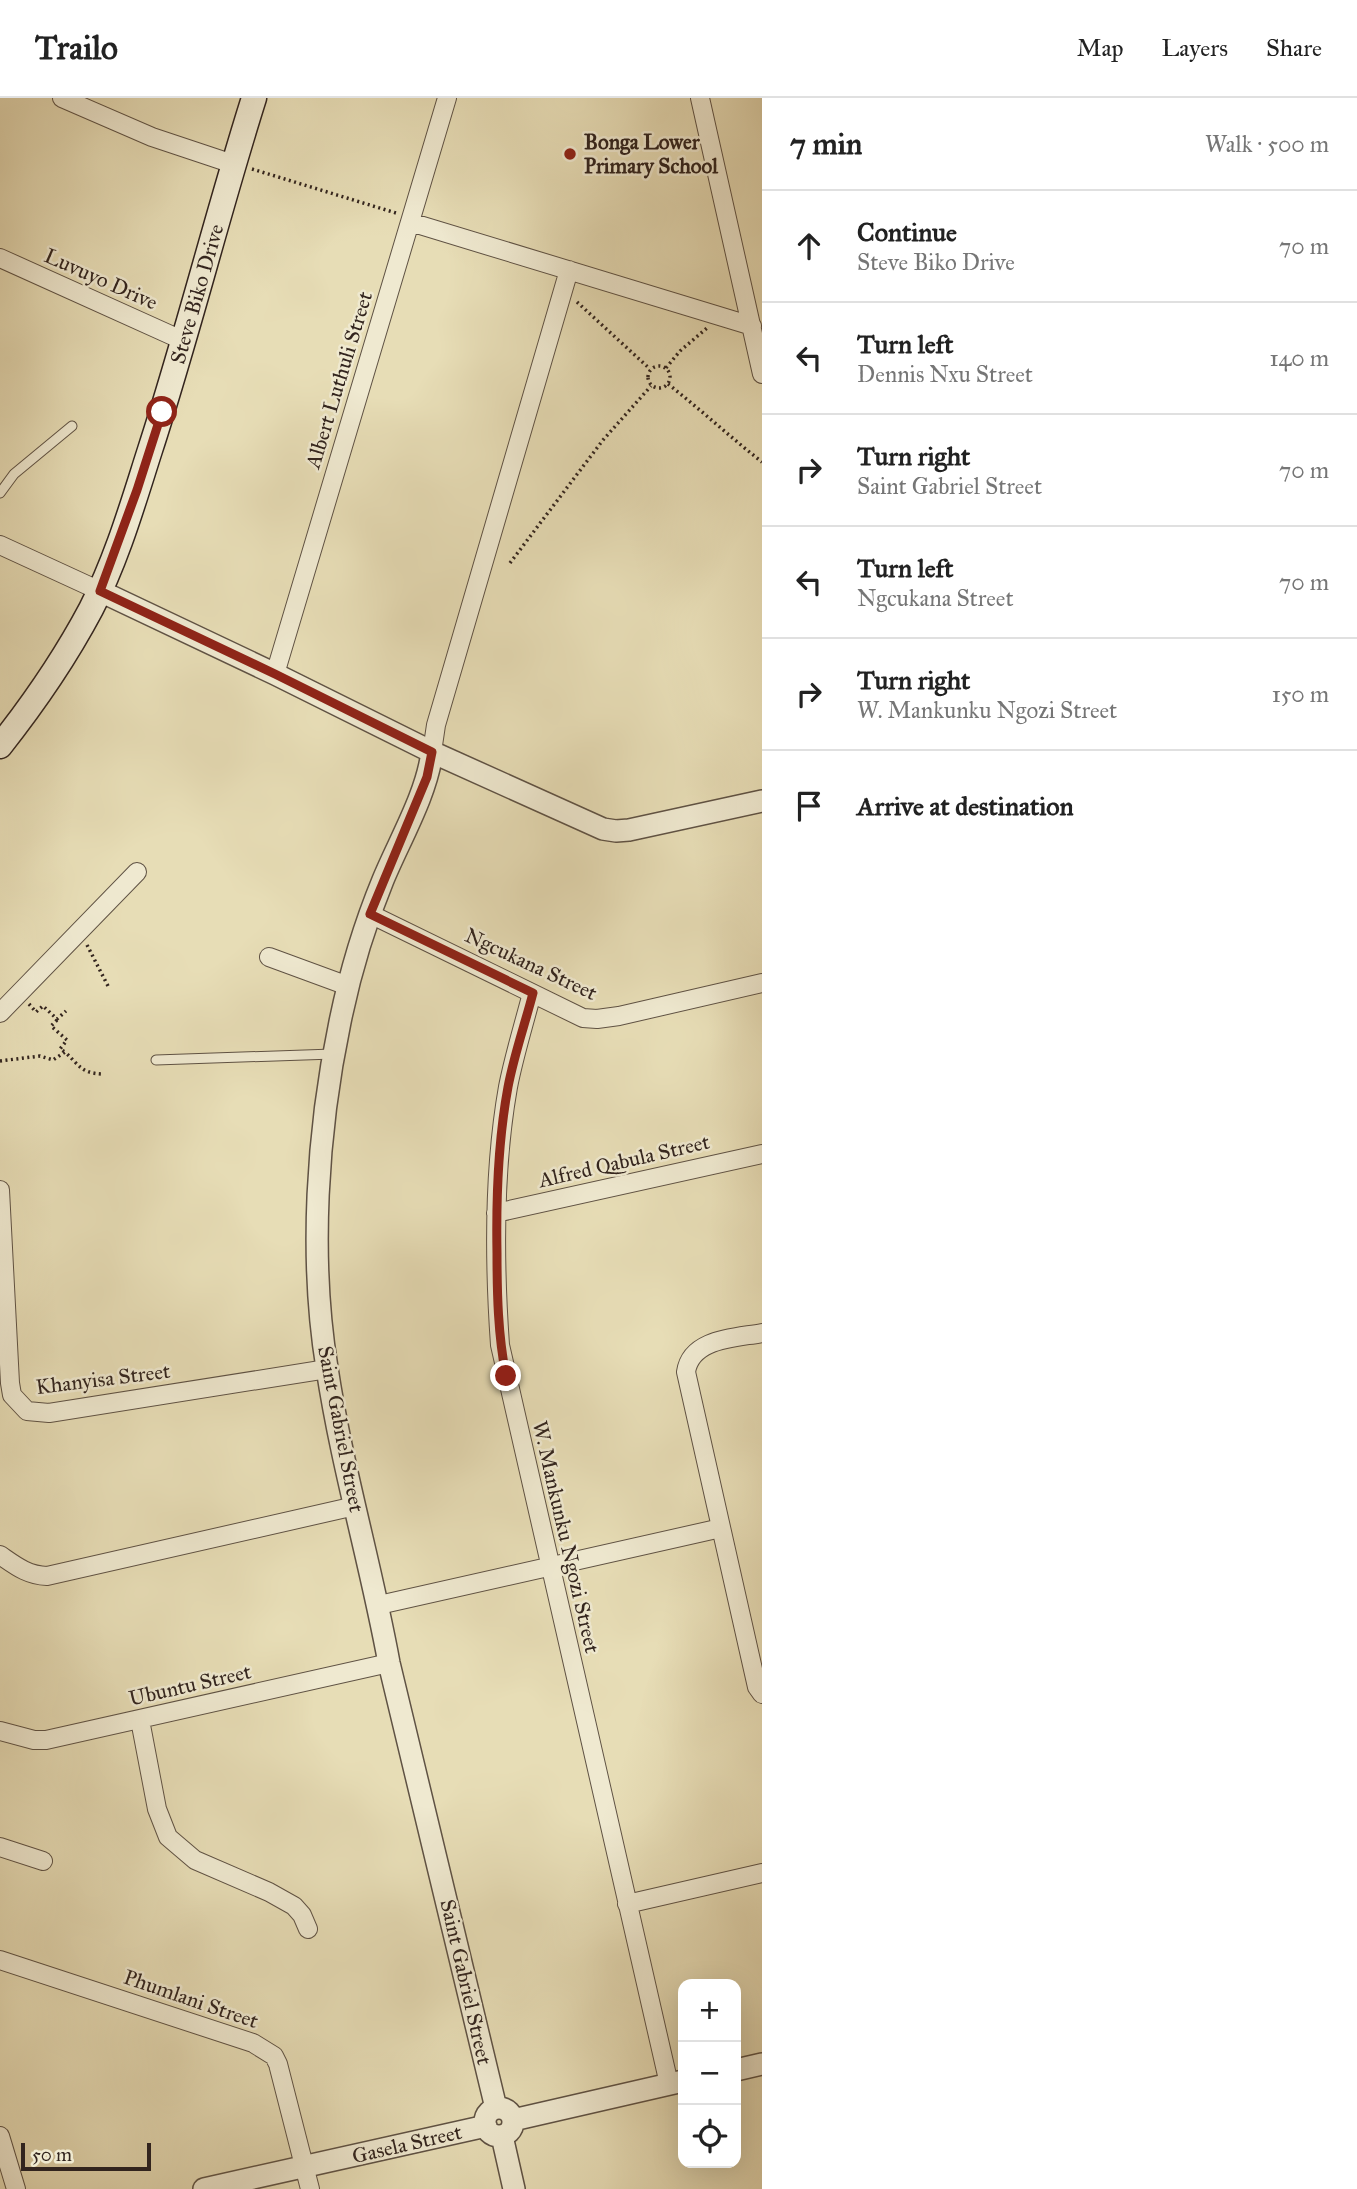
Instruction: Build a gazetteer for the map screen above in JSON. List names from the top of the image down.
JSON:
{
  "streets": {
    "main road": ["Steve Biko Drive"],
    "street": [
      "Luvuyo Drive",
      "Albert Luthuli Street",
      "Ngcukana Street",
      "Alfred Qabula Street",
      "Khanyisa Street",
      "Saint Gabriel Street",
      "W. Mankunku Ngozi Street",
      "Ubuntu Street",
      "Phumlani Street",
      "Gasela Street"
    ]
  },
  "crossings": [
    ["Luvuyo Drive", "Steve Biko Drive"],
    ["Ngcukana Street", "Saint Gabriel Street"],
    ["Ngcukana Street", "W. Mankunku Ngozi Street"],
    ["Alfred Qabula Street", "W. Mankunku Ngozi Street"],
    ["Khanyisa Street", "Saint Gabriel Street"],
    ["Saint Gabriel Street", "Ubuntu Street"],
    ["Saint Gabriel Street", "Gasela Street"],
    ["W. Mankunku Ngozi Street", "Gasela Street"],
    ["Phumlani Street", "Gasela Street"]
  ],
  "places": ["Bonga Lower Primary School"],
  "scale_bar": "50 m",
  "page": {
    "header": "Trailo",
    "nav": ["Map", "Layers", "Share"],
    "heading": ["7 min", "Walk · 500 m"],
    "list": [
      ["Continue", "Steve Biko Drive", "70 m"],
      ["Turn left", "Dennis Nxu Street", "140 m"],
      ["Turn right", "Saint Gabriel Street", "70 m"],
      ["Turn left", "Ngcukana Street", "70 m"],
      ["Turn right", "W. Mankunku Ngozi Street", "150 m"],
      "Arrive at destination"
    ],
    "map_buttons": ["+", "−"],
    "scale": "50 m"
  }
}
